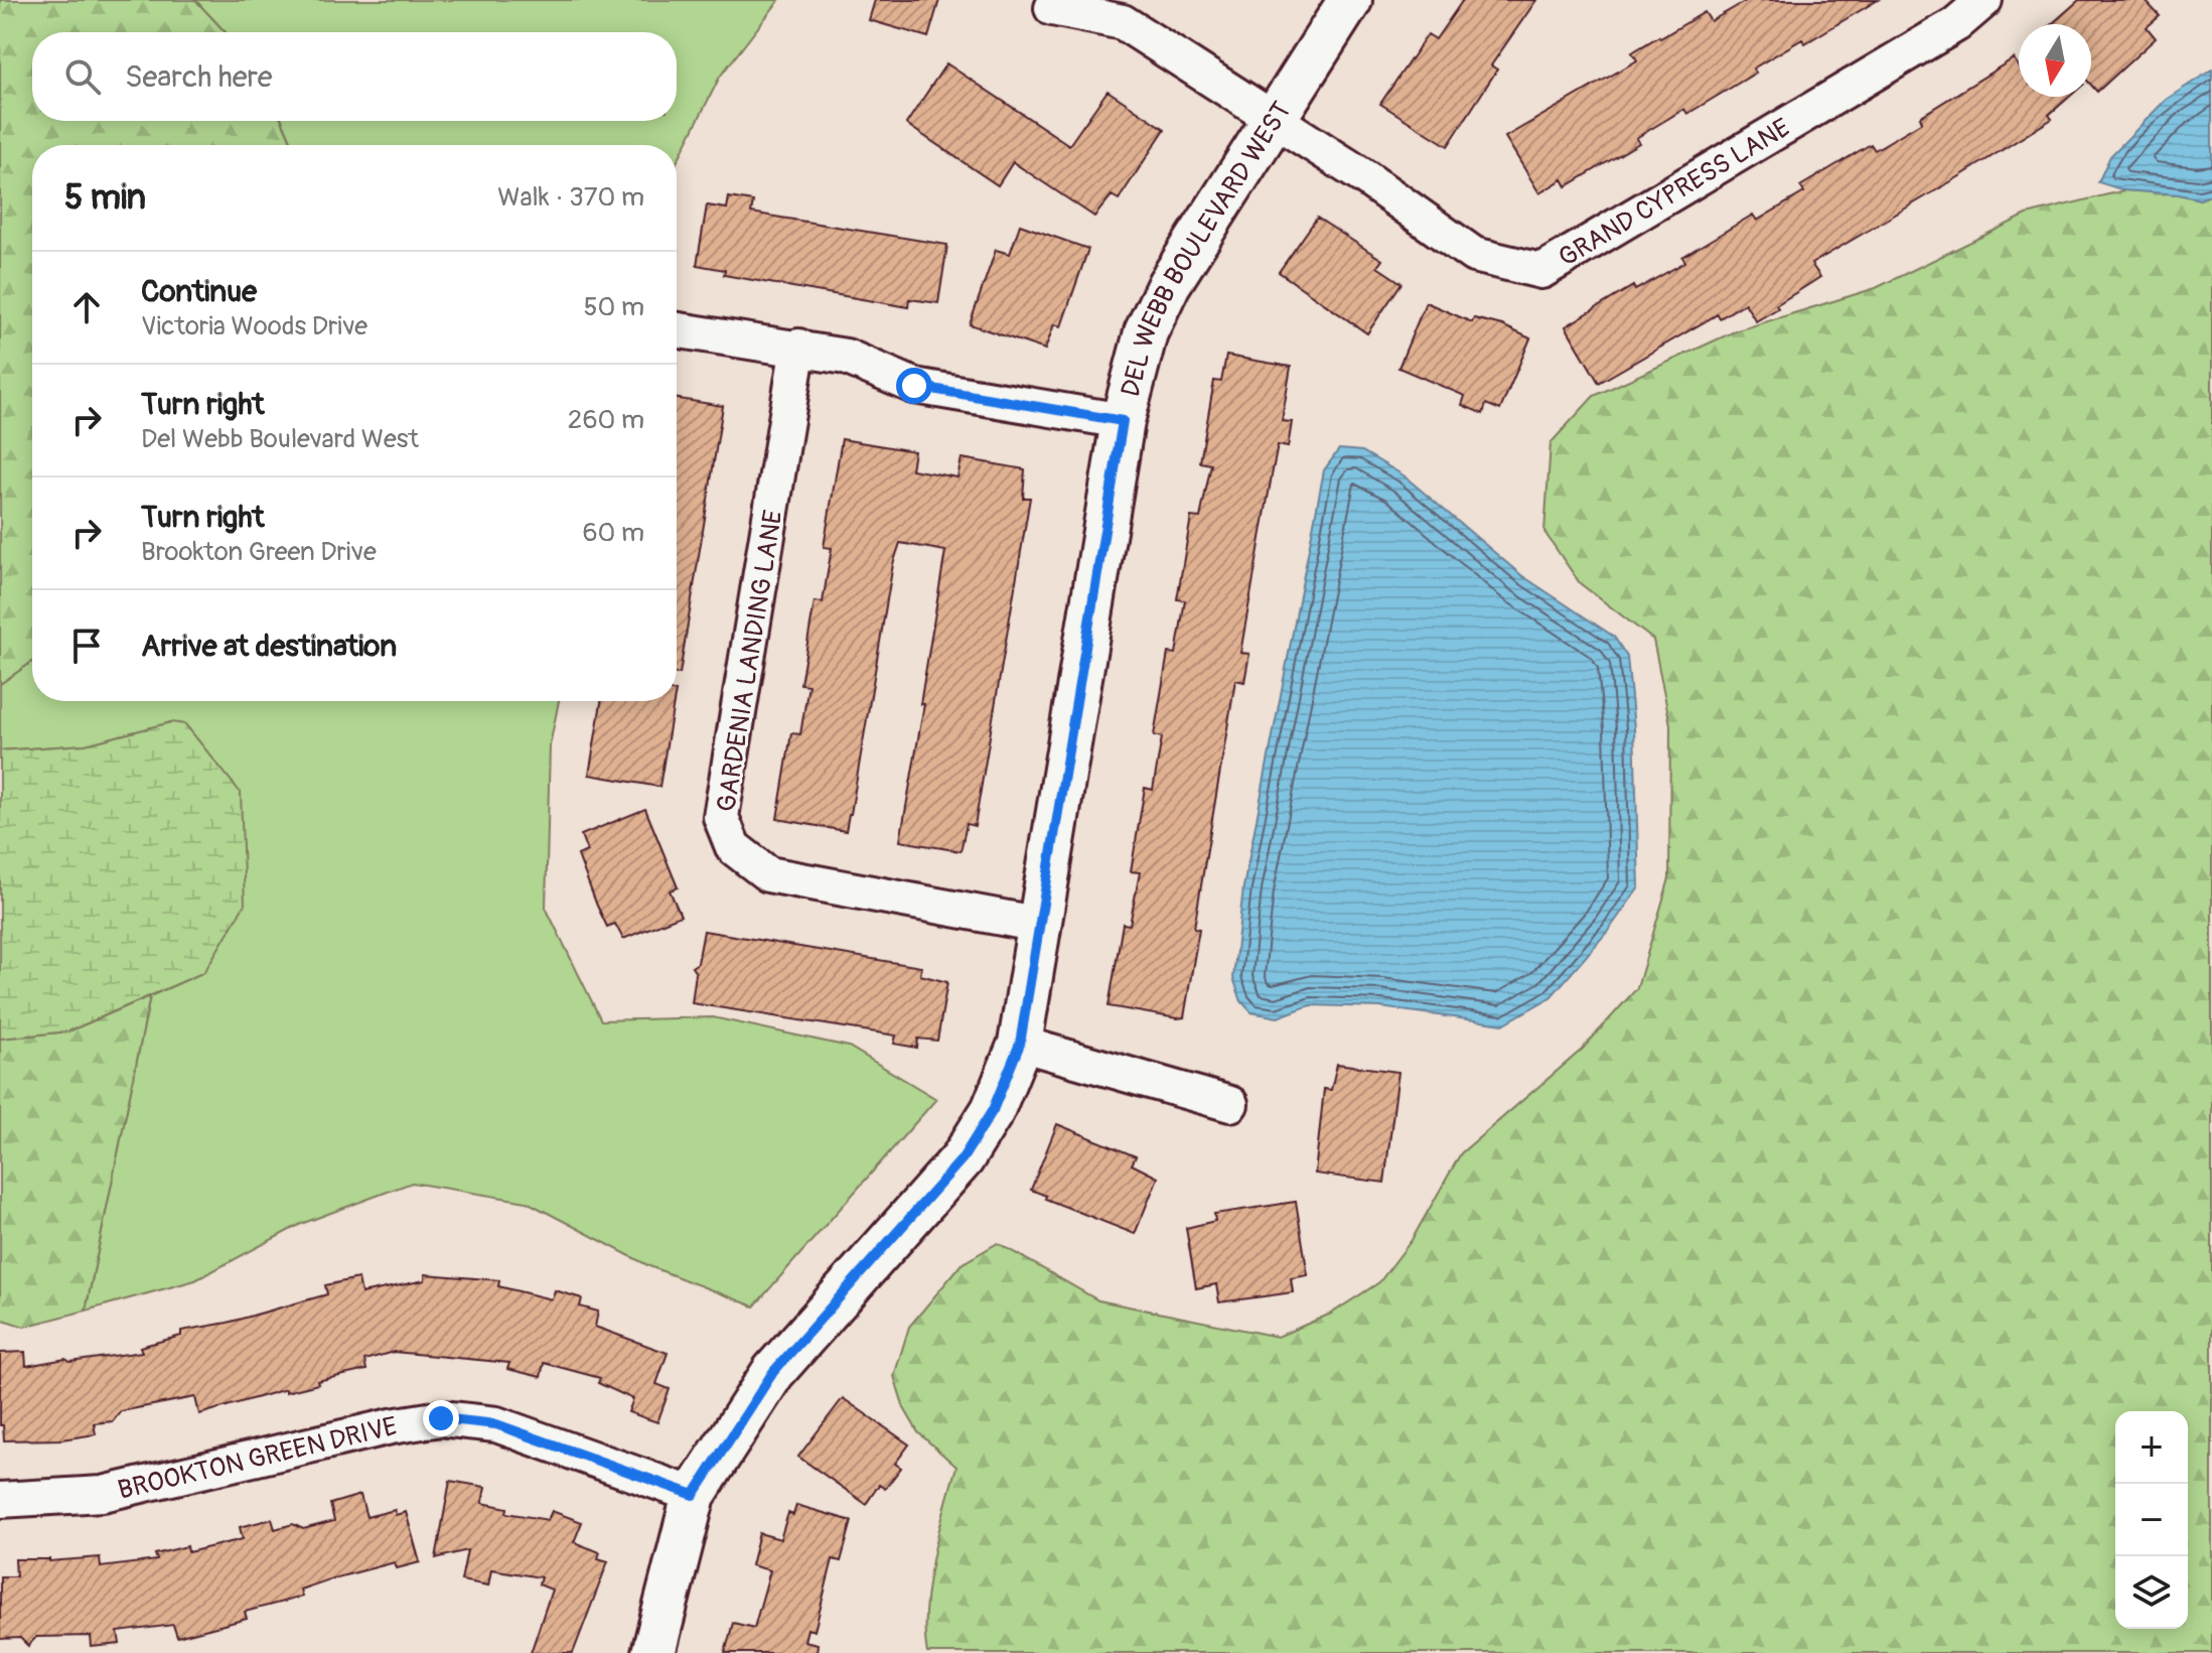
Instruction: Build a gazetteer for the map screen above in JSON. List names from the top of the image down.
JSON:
{
  "streets": {
    "street": [
      "GRAND CYPRESS LANE",
      "DEL WEBB BOULEVARD WEST",
      "GARDENIA LANDING LANE",
      "BROOKTON GREEN DRIVE"
    ]
  },
  "crossings": [
    ["GRAND CYPRESS LANE", "DEL WEBB BOULEVARD WEST"],
    ["DEL WEBB BOULEVARD WEST", "GARDENIA LANDING LANE"],
    ["DEL WEBB BOULEVARD WEST", "BROOKTON GREEN DRIVE"]
  ],
  "north": "bottom",
  "page": {
    "search": "Search here",
    "heading": ["5 min", "Walk · 370 m"],
    "list": [
      ["Continue", "Victoria Woods Drive", "50 m"],
      ["Turn right", "Del Webb Boulevard West", "260 m"],
      ["Turn right", "Brookton Green Drive", "60 m"],
      "Arrive at destination"
    ],
    "map_buttons": ["+", "−"]
  }
}
